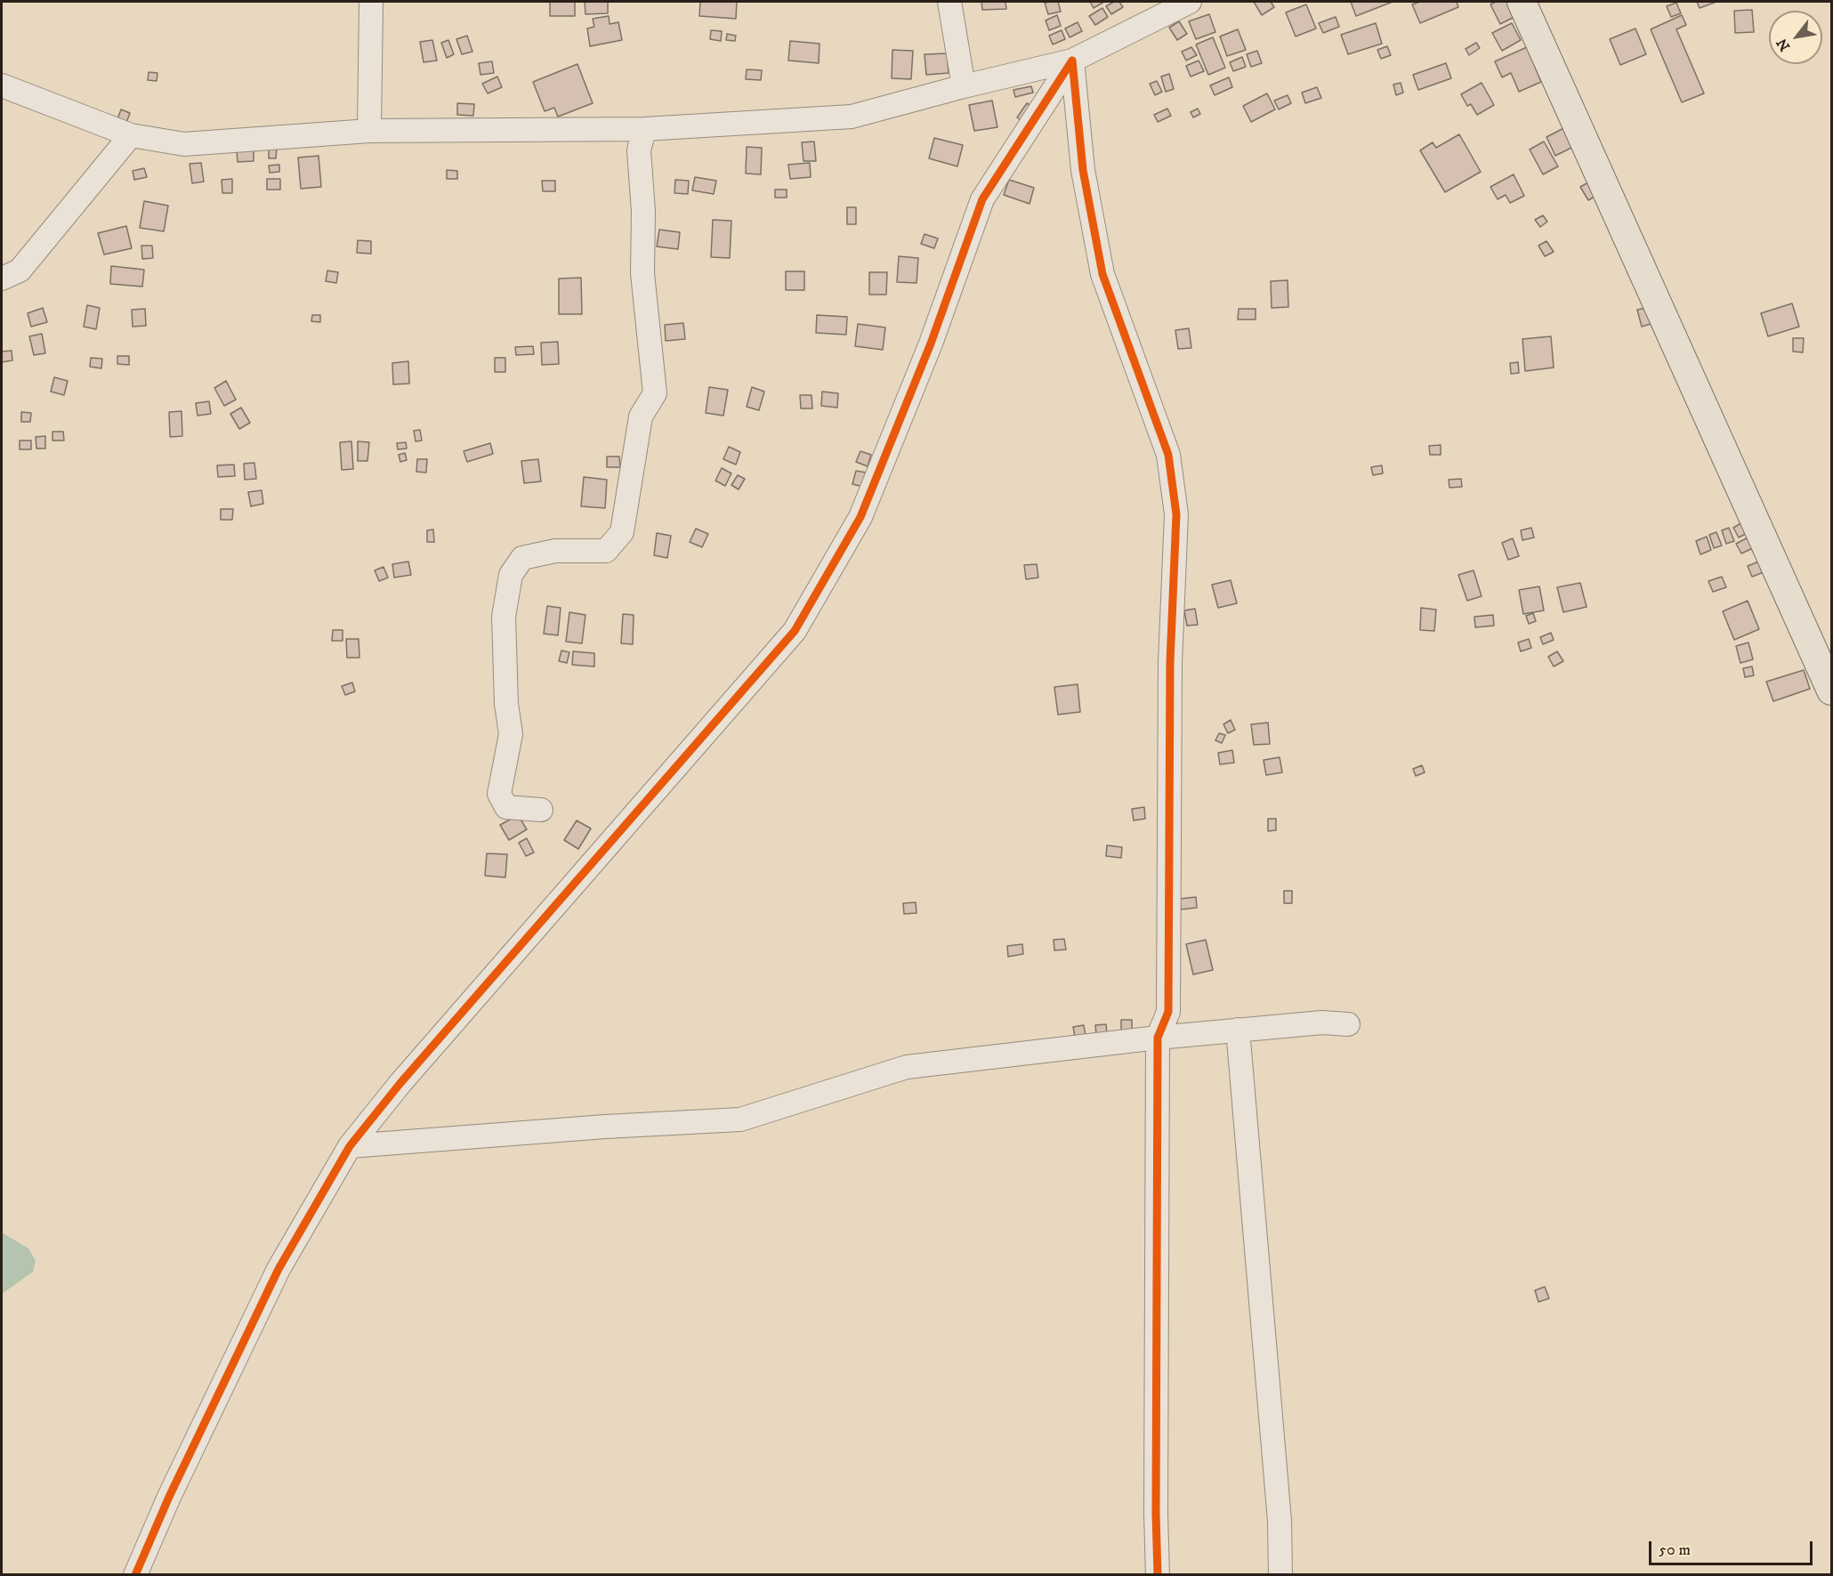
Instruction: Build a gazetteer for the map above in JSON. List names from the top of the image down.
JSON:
{
  "scale_bar": "50 m",
  "north": "bottom left"
}
